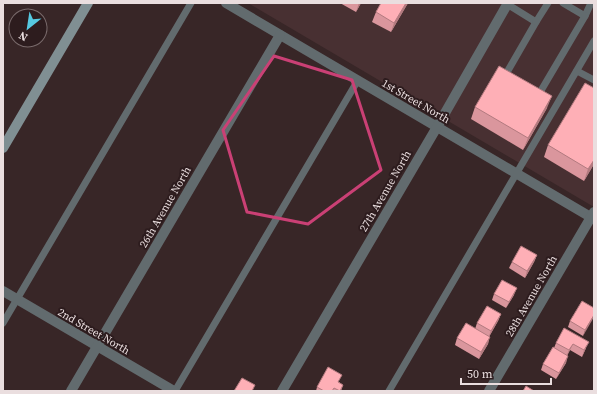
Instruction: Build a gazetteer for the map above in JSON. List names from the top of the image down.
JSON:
{
  "streets": {
    "street": [
      "1st Street North",
      "27th Avenue North",
      "26th Avenue North",
      "28th Avenue North",
      "2nd Street North"
    ]
  },
  "crossings": [
    ["1st Street North", "27th Avenue North"],
    ["1st Street North", "26th Avenue North"],
    ["1st Street North", "28th Avenue North"],
    ["26th Avenue North", "2nd Street North"]
  ],
  "scale_bar": "50 m",
  "north": "bottom left"
}
